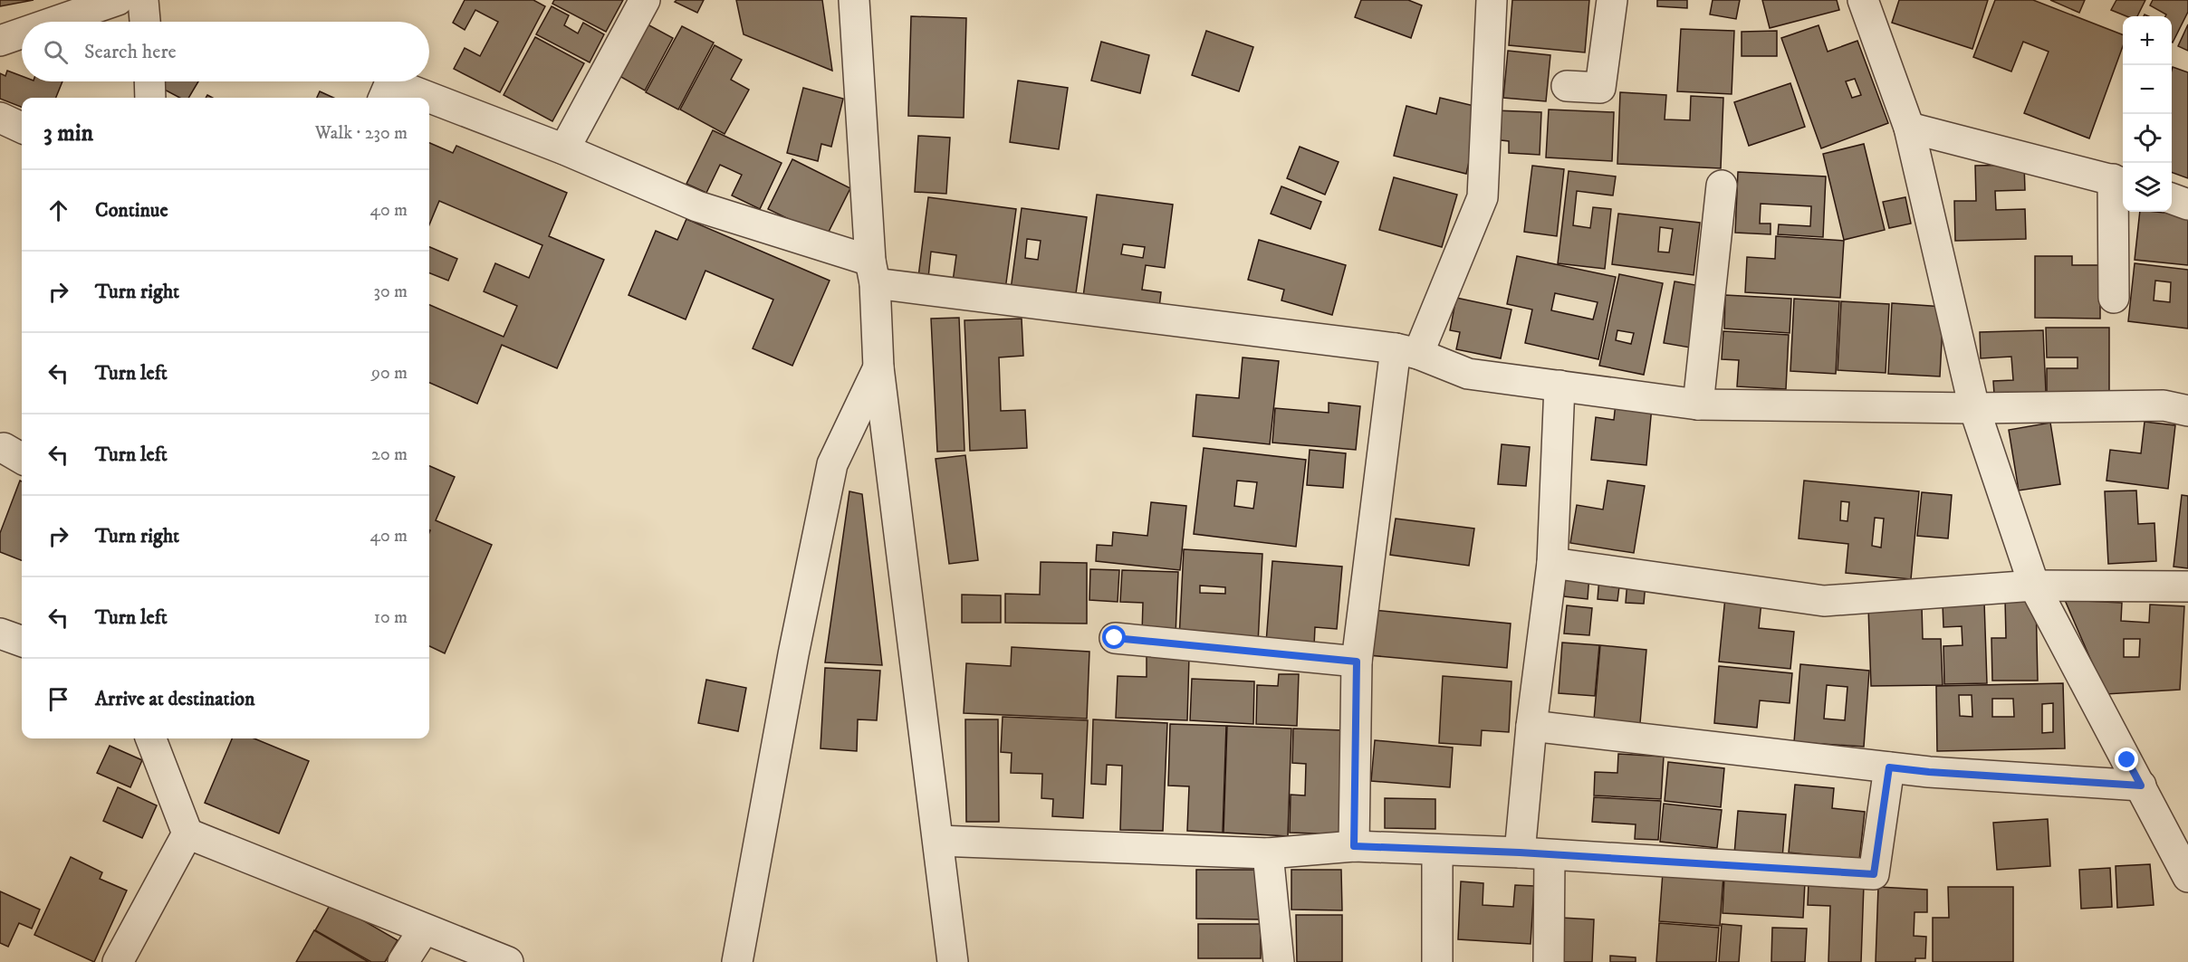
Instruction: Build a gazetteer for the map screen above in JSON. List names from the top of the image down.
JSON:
{
  "page": {
    "map_buttons": ["+", "−"],
    "search": "Search here",
    "heading": ["3 min", "Walk · 230 m"],
    "list": [
      ["Continue", "40 m"],
      ["Turn right", "30 m"],
      ["Turn left", "90 m"],
      ["Turn left", "20 m"],
      ["Turn right", "40 m"],
      ["Turn left", "10 m"],
      "Arrive at destination"
    ]
  }
}
